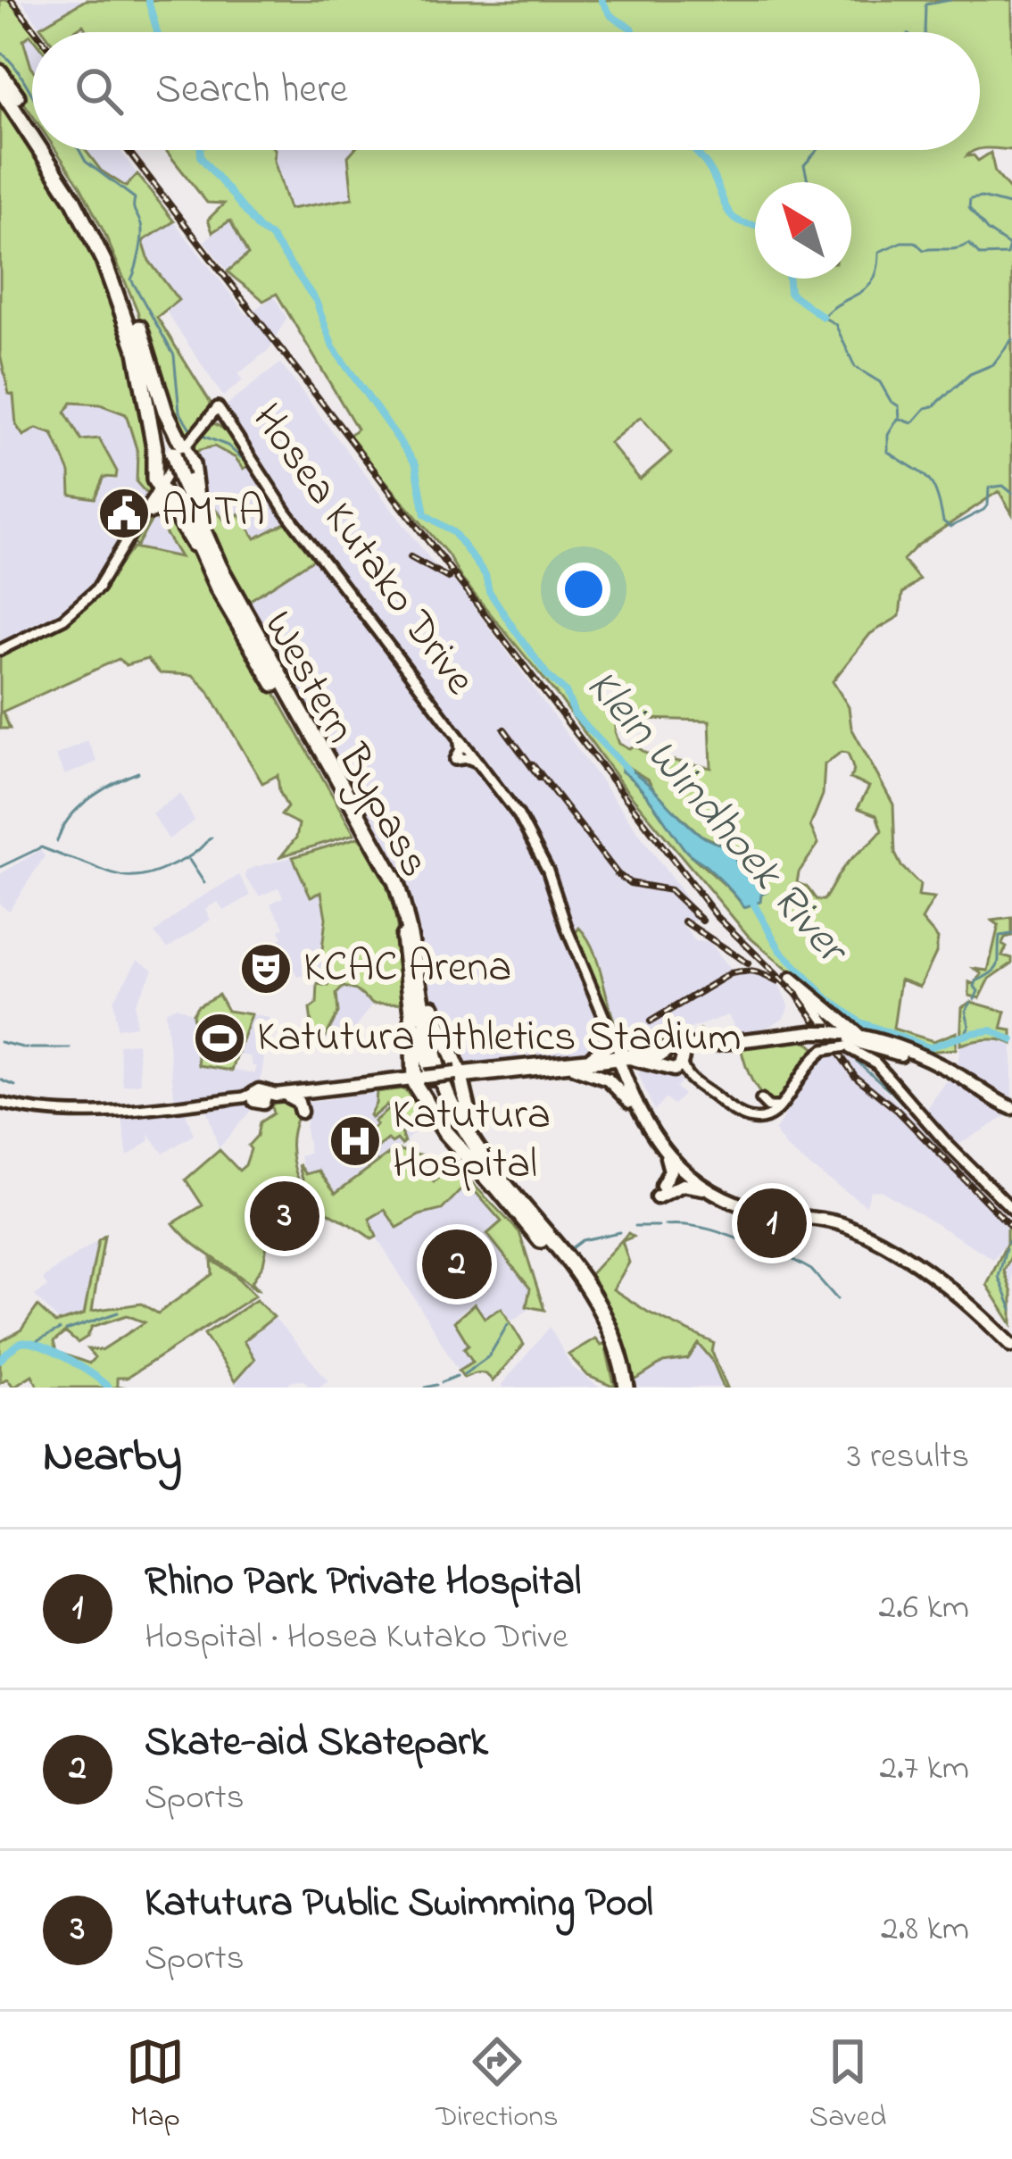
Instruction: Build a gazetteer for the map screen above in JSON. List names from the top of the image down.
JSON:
{
  "streets": {
    "highway": ["Western Bypass"],
    "main road": ["Hosea Kutako Drive"]
  },
  "crossings": [
    ["Hosea Kutako Drive", "Western Bypass"]
  ],
  "water": ["Klein Windhoek River"],
  "places": {
    "public building": ["AMTA"],
    "theatre": ["KCAC Arena"],
    "sports": ["Katutura Athletics Stadium"],
    "hospital": ["Katutura Hospital"]
  },
  "north": "top left",
  "page": {
    "search": "Search here",
    "pins": ["3", "1", "2"],
    "heading": ["Nearby", "3 results"],
    "list": [
      {
        "mark": "1",
        "name": "Rhino Park Private Hospital",
        "note": "Hospital · Hosea Kutako Drive",
        "value": "2.6 km"
      },
      {
        "mark": "2",
        "name": "Skate-aid Skatepark",
        "note": "Sports",
        "value": "2.7 km"
      },
      {
        "mark": "3",
        "name": "Katutura Public Swimming Pool",
        "note": "Sports",
        "value": "2.8 km"
      }
    ],
    "nav": ["Map", "Directions", "Saved"]
  }
}
